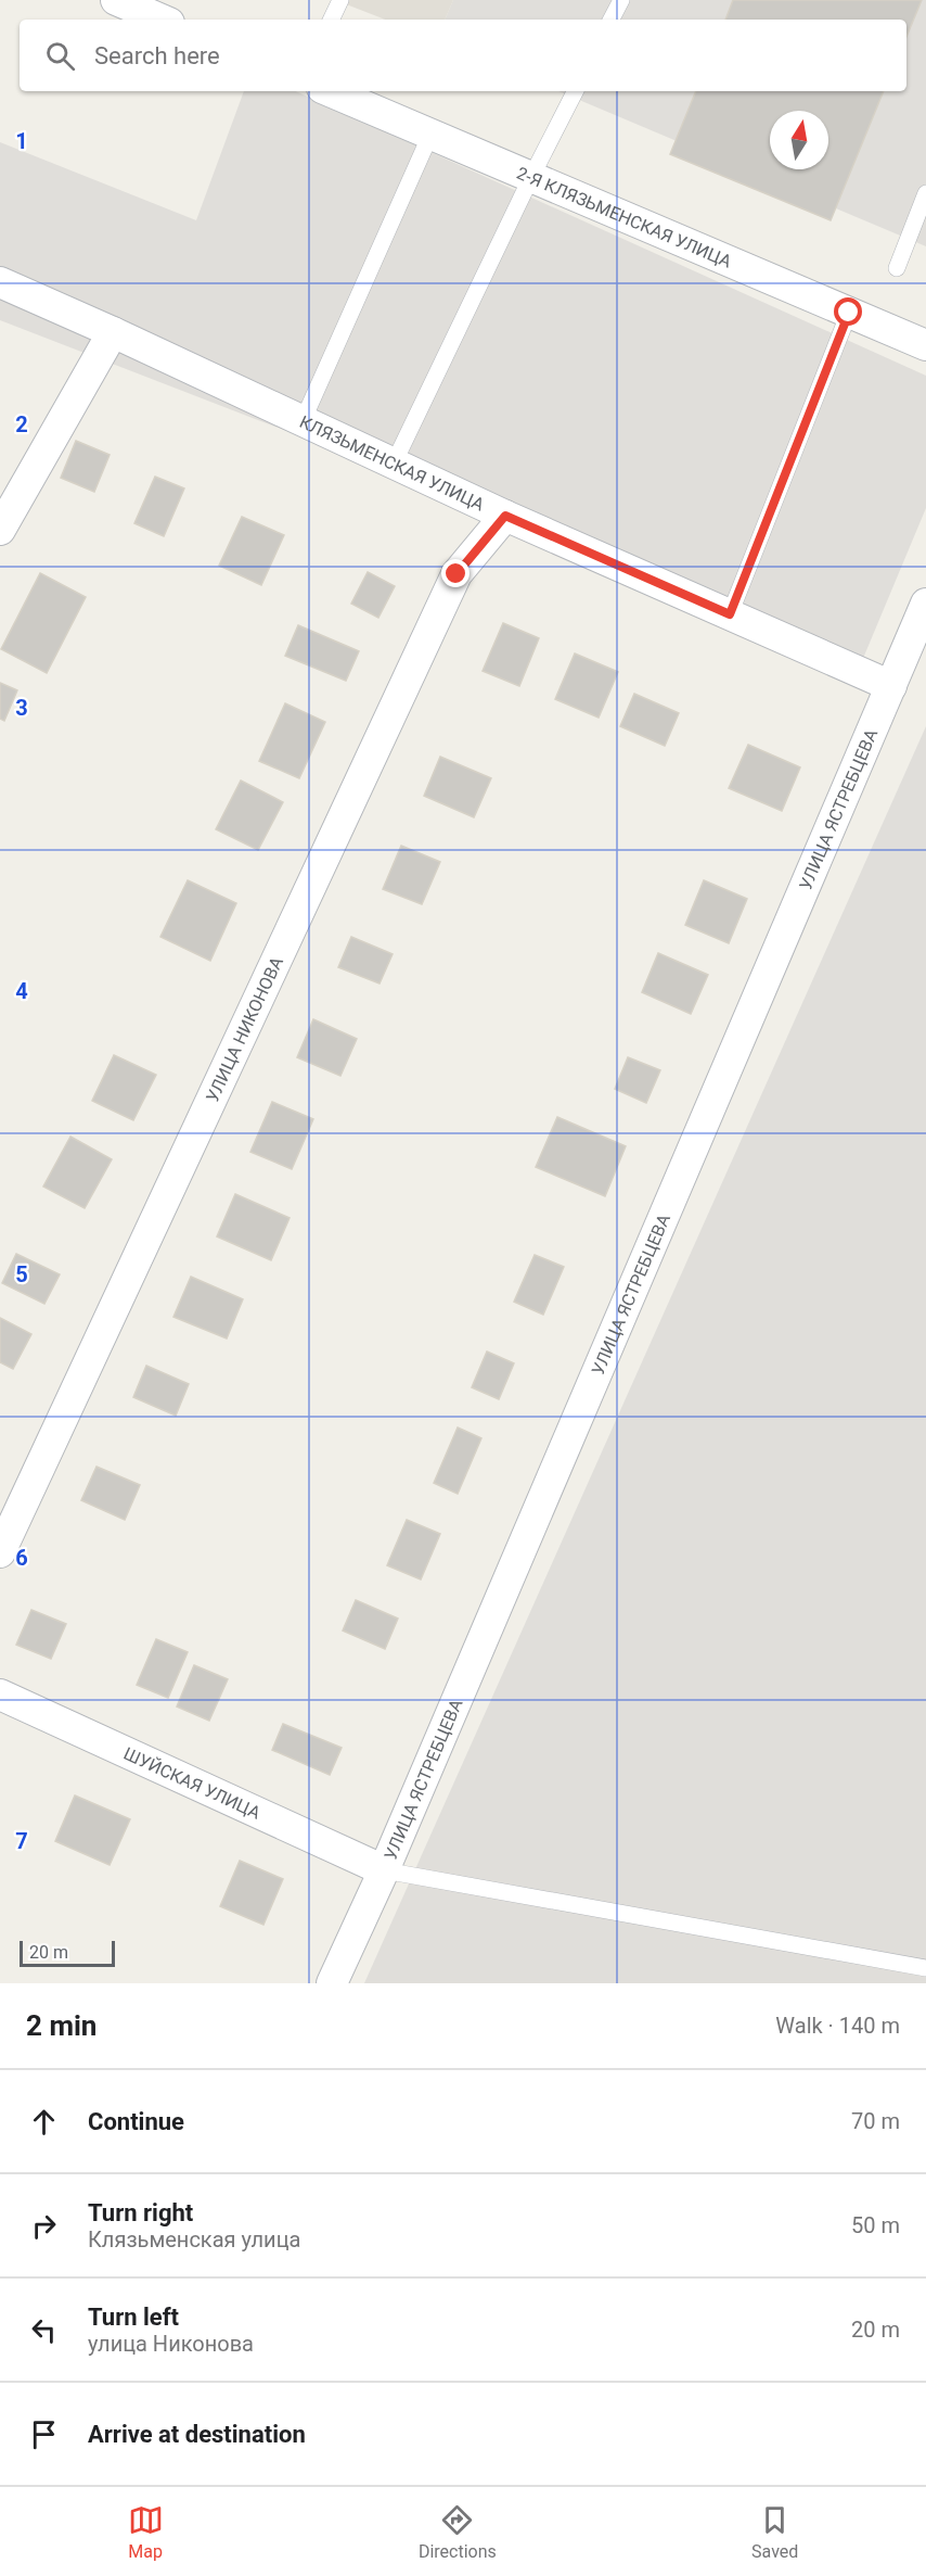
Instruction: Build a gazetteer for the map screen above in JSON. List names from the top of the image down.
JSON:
{
  "streets": {
    "street": [
      "2-Я КЛЯЗЬМЕНСКАЯ УЛИЦА",
      "КЛЯЗЬМЕНСКАЯ УЛИЦА",
      "УЛИЦА ЯСТРЕБЦЕВА",
      "УЛИЦА НИКОНОВА",
      "ШУЙСКАЯ УЛИЦА"
    ]
  },
  "crossings": [
    ["КЛЯЗЬМЕНСКАЯ УЛИЦА", "УЛИЦА ЯСТРЕБЦЕВА"],
    ["КЛЯЗЬМЕНСКАЯ УЛИЦА", "УЛИЦА НИКОНОВА"],
    ["УЛИЦА ЯСТРЕБЦЕВА", "ШУЙСКАЯ УЛИЦА"]
  ],
  "scale_bar": "20 m",
  "north": "top",
  "page": {
    "search": "Search here",
    "scale": "20 m",
    "heading": ["2 min", "Walk · 140 m"],
    "list": [
      ["Continue", "70 m"],
      ["Turn right", "Клязьменская улица", "50 m"],
      ["Turn left", "улица Никонова", "20 m"],
      "Arrive at destination"
    ],
    "nav": ["Map", "Directions", "Saved"]
  },
  "grid": {
    "rows": [
      "1",
      "2",
      "3",
      "4",
      "5",
      "6",
      "7"
    ]
  }
}
